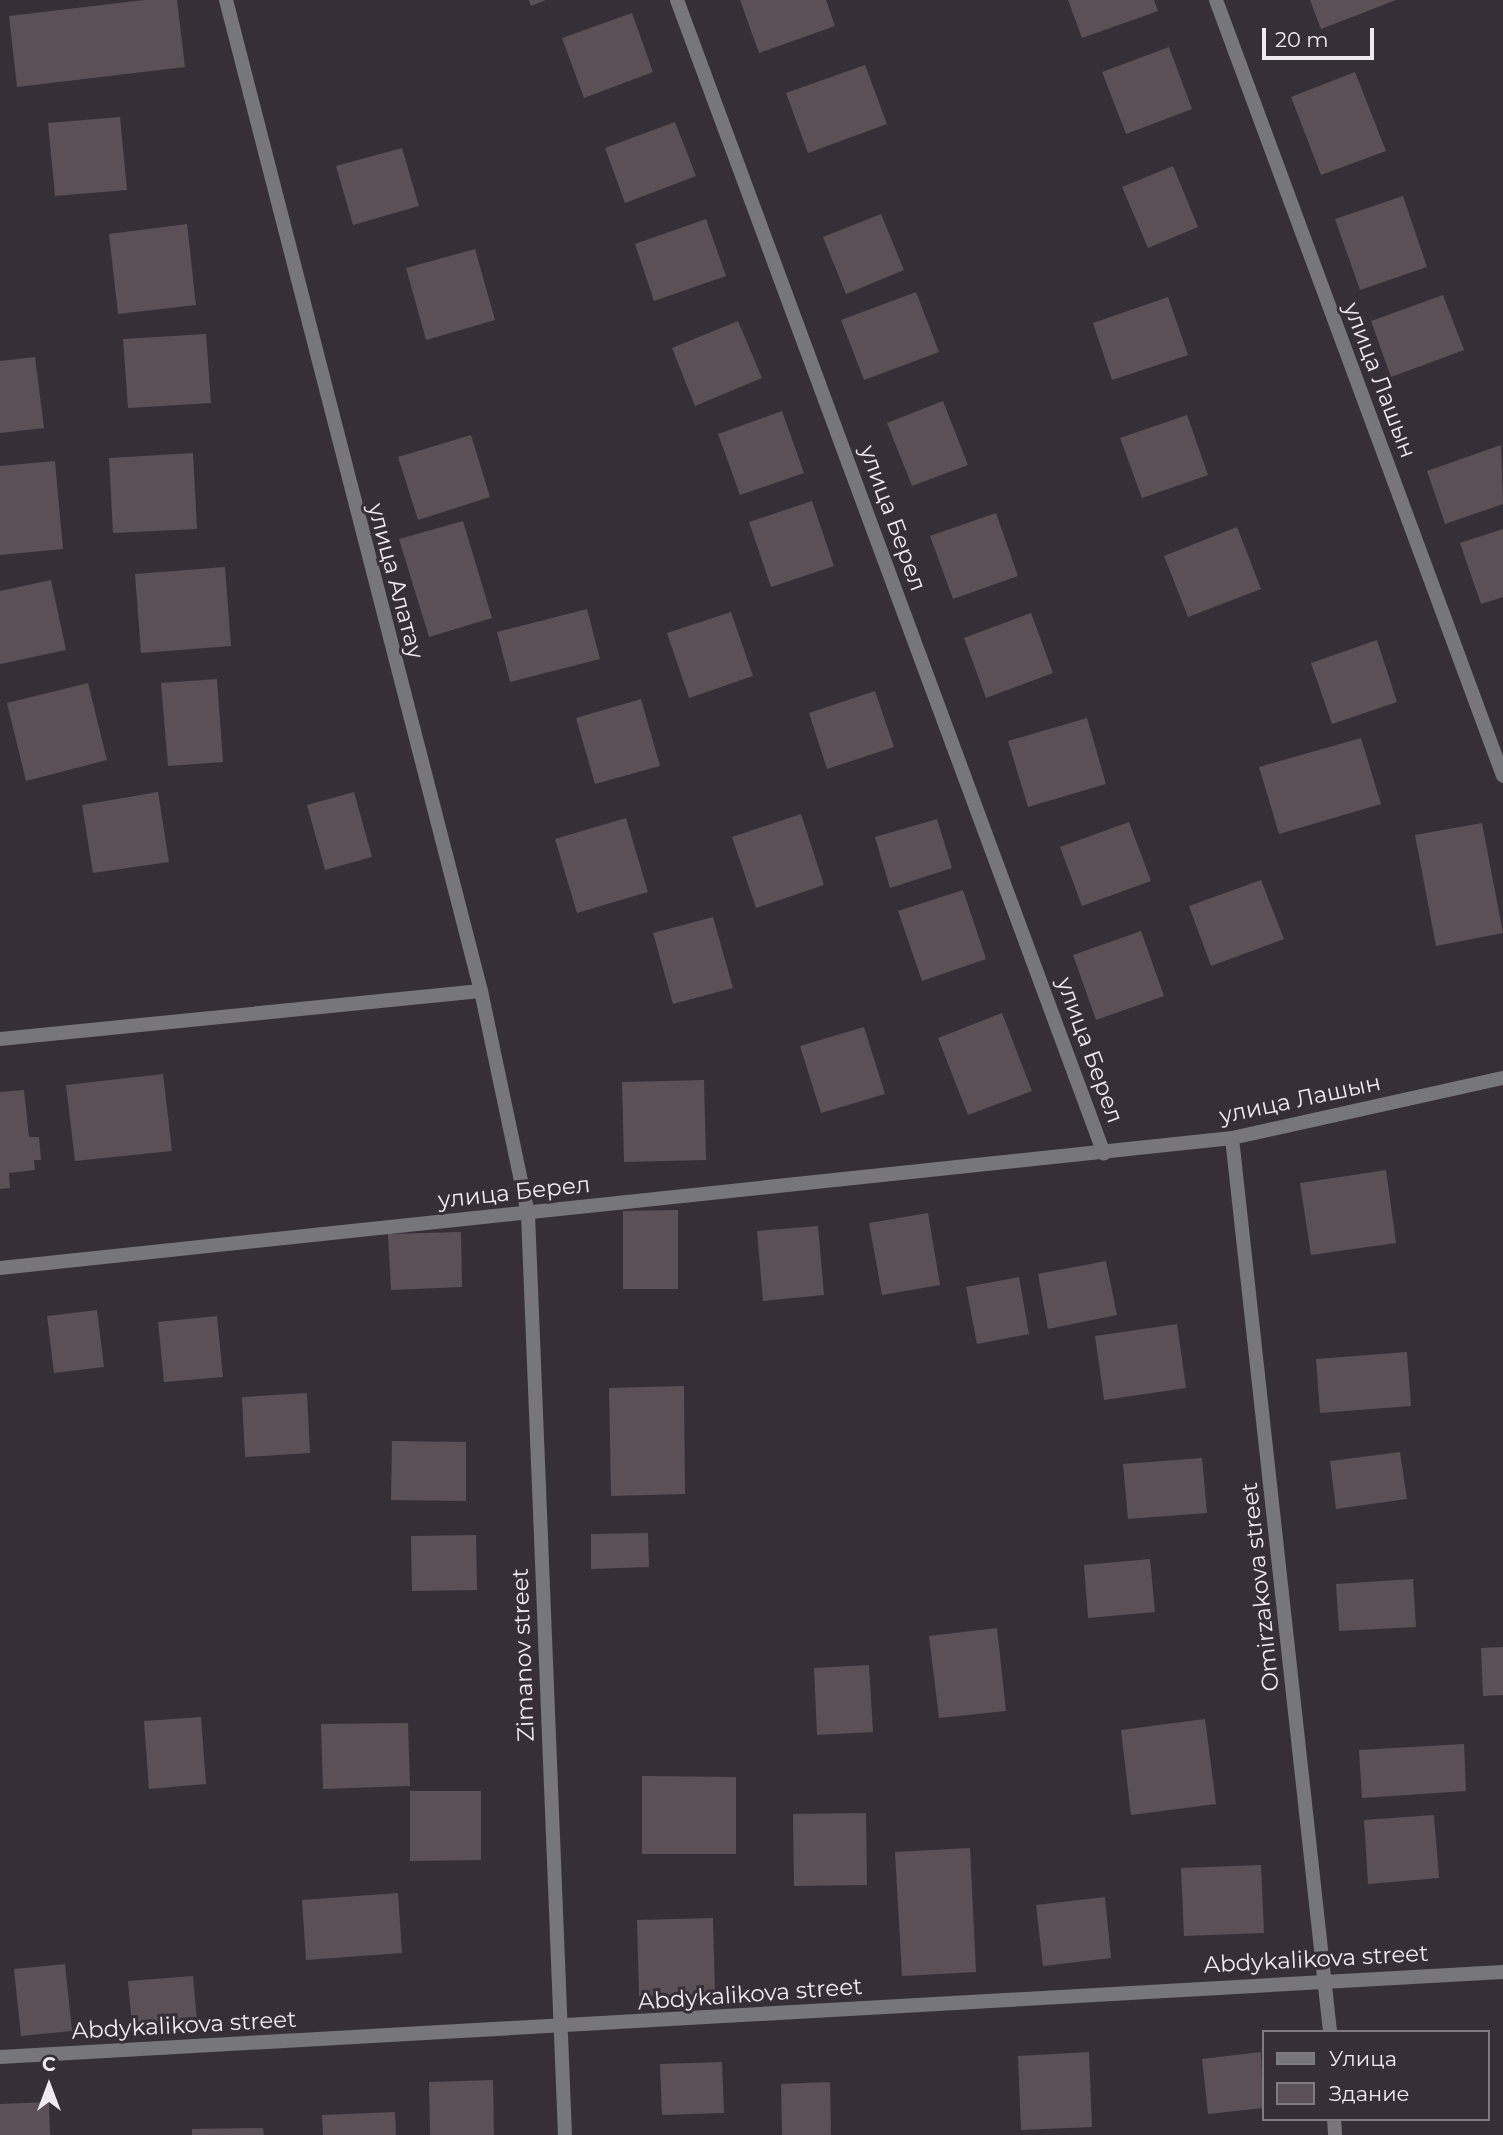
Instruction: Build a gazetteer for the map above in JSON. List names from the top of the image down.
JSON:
{
  "streets": {
    "street": [
      "улица Лашын",
      "улица Берел",
      "улица Алатау",
      "Omirzakova street",
      "Zimanov street",
      "Abdykalikova street"
    ]
  },
  "crossings": [
    ["улица Лашын", "улица Берел"],
    ["улица Лашын", "Omirzakova street"],
    ["улица Берел", "Zimanov street"],
    ["улица Алатау", "Zimanov street"],
    ["Omirzakova street", "Abdykalikova street"],
    ["Zimanov street", "Abdykalikova street"]
  ],
  "legend": ["Улица", "Здание"],
  "scale_bar": "20 m",
  "north": "top"
}
